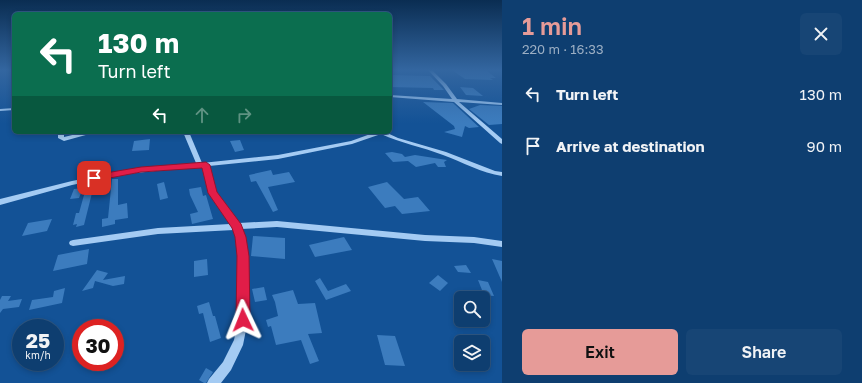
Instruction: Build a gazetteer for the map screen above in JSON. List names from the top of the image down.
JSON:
{
  "page": {
    "heading": ["1 min", "220 m · 16:33"],
    "turn": ["130 m", "Turn left"],
    "list": [
      {
        "name": "Turn left",
        "value": "130 m"
      },
      {
        "name": "Arrive at destination",
        "value": "90 m"
      }
    ],
    "speed": "25 km/h",
    "limit": "30",
    "buttons": ["Exit", "Share"]
  }
}
